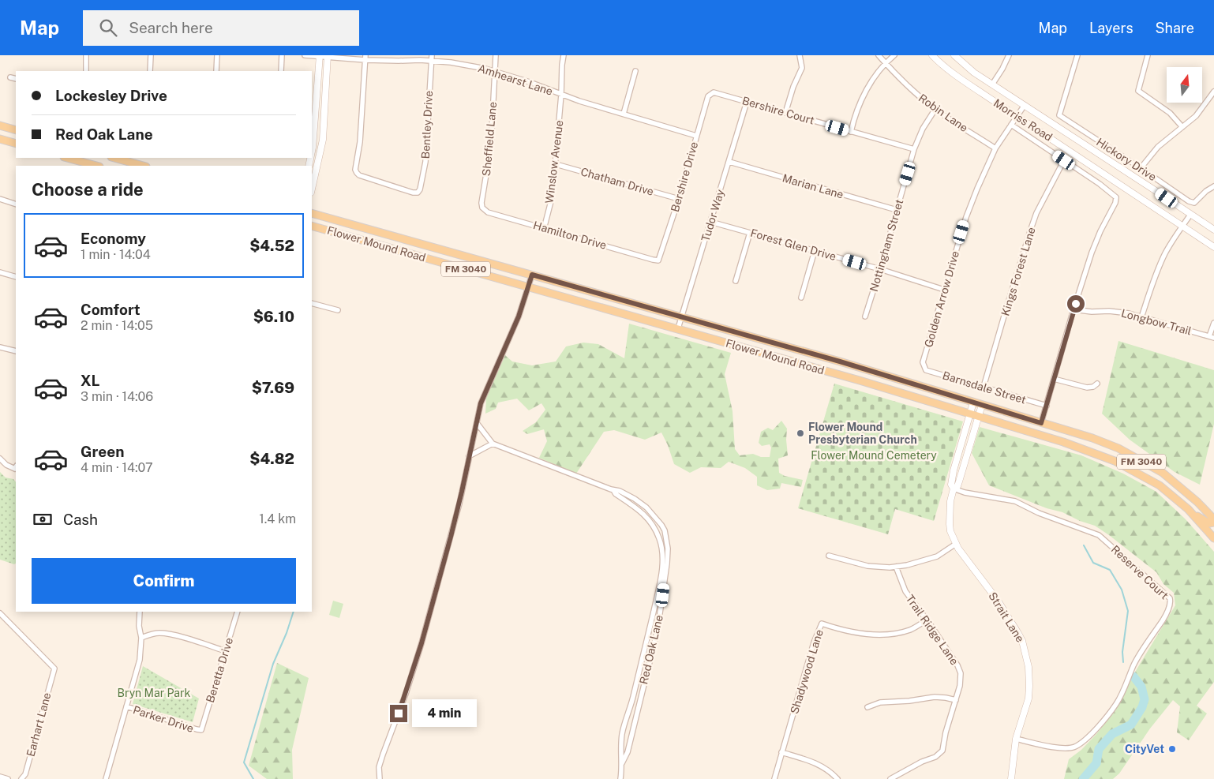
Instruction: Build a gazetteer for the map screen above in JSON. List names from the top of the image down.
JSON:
{
  "streets": {
    "main road": ["Flower Mound Road", "FM 3040"],
    "street": [
      "Amhearst Lane",
      "Bershire Court",
      "Robin Lane",
      "Morriss Road",
      "Bentley Drive",
      "Sheffield Lane",
      "Hickory Drive",
      "Winslow Avenue",
      "Bershire Drive",
      "Chatham Drive",
      "Marian Lane",
      "Tudor Way",
      "Hamilton Drive",
      "Forest Glen Drive",
      "Nottingham Street",
      "Kings Forest Lane",
      "Golden Arrow Drive",
      "Longbow Trail",
      "Barnsdale Street",
      "Reserve Court",
      "Strait Lane",
      "Trail Ridge Lane",
      "Red Oak Lane",
      "Beretta Drive",
      "Shadywood Lane",
      "Parker Drive",
      "Earhart Lane"
    ]
  },
  "crossings": [
    ["Amhearst Lane", "Bentley Drive"],
    ["Amhearst Lane", "Sheffield Lane"],
    ["Amhearst Lane", "Winslow Avenue"],
    ["Amhearst Lane", "Bershire Drive"],
    ["Bershire Court", "Bershire Drive"],
    ["Bershire Court", "Tudor Way"],
    ["Bershire Court", "Nottingham Street"],
    ["Robin Lane", "Nottingham Street"],
    ["Robin Lane", "Golden Arrow Drive"],
    ["Morriss Road", "Golden Arrow Drive"],
    ["Sheffield Lane", "Hamilton Drive"],
    ["Winslow Avenue", "Chatham Drive"],
    ["Winslow Avenue", "Hamilton Drive"],
    ["Bershire Drive", "Chatham Drive"],
    ["Bershire Drive", "Hamilton Drive"],
    ["Marian Lane", "Tudor Way"],
    ["Marian Lane", "Nottingham Street"],
    ["Tudor Way", "Flower Mound Road"],
    ["Tudor Way", "Forest Glen Drive"],
    ["Flower Mound Road", "Strait Lane"],
    ["Forest Glen Drive", "Nottingham Street"],
    ["Forest Glen Drive", "Golden Arrow Drive"],
    ["Kings Forest Lane", "Barnsdale Street"],
    ["Golden Arrow Drive", "Barnsdale Street"],
    ["Reserve Court", "Strait Lane"],
    ["Trail Ridge Lane", "Shadywood Lane"],
    ["Beretta Drive", "Parker Drive"]
  ],
  "parks": ["Flower Mound Cemetery", "Bryn Mar Park"],
  "places": ["Flower Mound Presbyterian Church", "CityVet"],
  "north": "top",
  "page": {
    "header": "Map",
    "search": "Search here",
    "nav": ["Map", "Layers", "Share"],
    "banner": ["Lockesley Drive", "Red Oak Lane"],
    "heading": "Choose a ride",
    "list": [
      {
        "name": "Economy",
        "note": "1 min · 14:04",
        "value": "$4.52"
      },
      {
        "name": "Comfort",
        "note": "2 min · 14:05",
        "value": "$6.10"
      },
      {
        "name": "XL",
        "note": "3 min · 14:06",
        "value": "$7.69"
      },
      {
        "name": "Green",
        "note": "4 min · 14:07",
        "value": "$4.82"
      }
    ],
    "pay": ["Cash", "1.4 km"],
    "buttons": "Confirm",
    "bubble": "4 min"
  }
}
